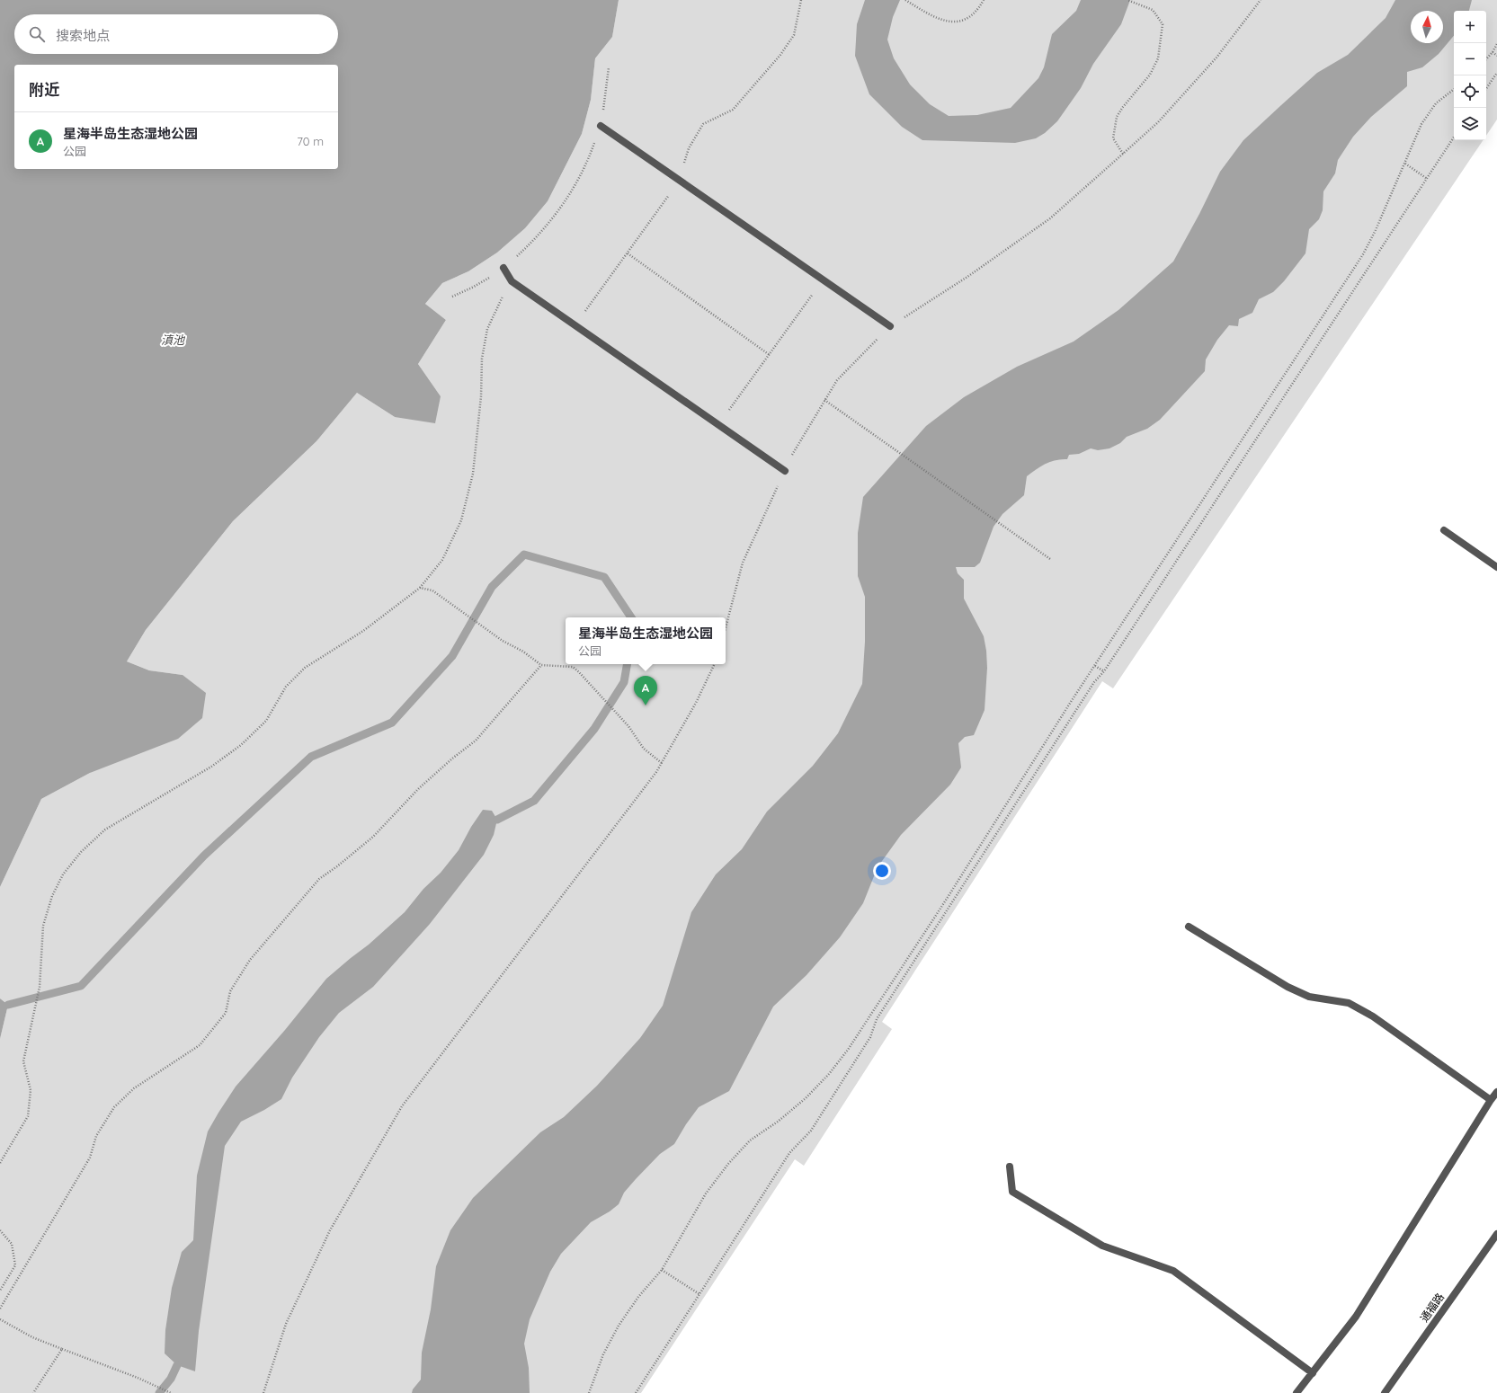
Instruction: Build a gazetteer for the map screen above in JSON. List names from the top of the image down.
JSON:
{
  "streets": {
    "street": ["通福路"]
  },
  "water": ["滇池"],
  "north": "top",
  "page": {
    "map_buttons": ["+", "−"],
    "search": "搜索地点",
    "heading": "附近",
    "list": [
      {
        "mark": "A",
        "name": "星海半岛生态湿地公园",
        "note": "公园",
        "value": "70 m"
      }
    ],
    "popup": ["星海半岛生态湿地公园", "公园"],
    "pins": "A"
  }
}
